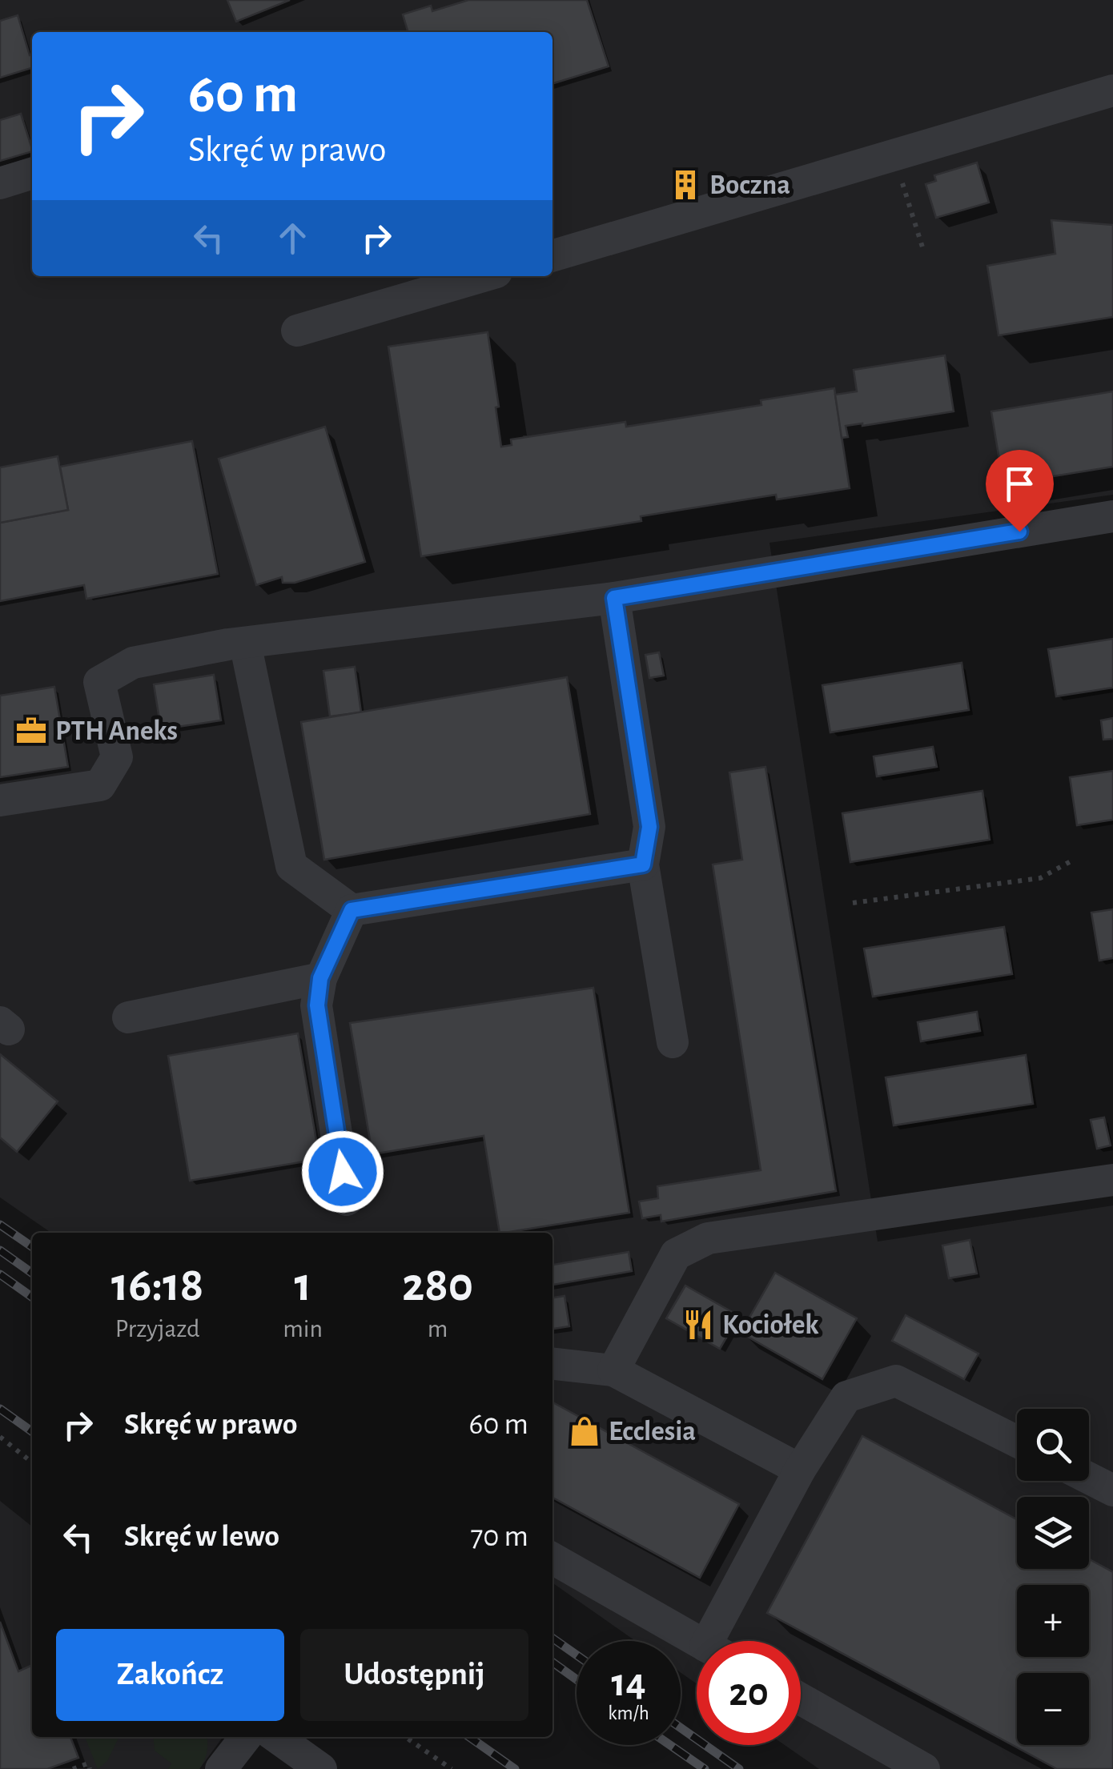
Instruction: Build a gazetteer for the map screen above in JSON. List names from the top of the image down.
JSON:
{
  "places": {
    "building": ["Boczna"],
    "office": ["PTH Aneks"],
    "restaurant": ["Kociołek"],
    "shop": ["Ecclesia"]
  },
  "page": {
    "turn": ["60 m", "Skręć w prawo"],
    "eta": [
      "16:18",
      "Przyjazd",
      "1",
      "min",
      "280",
      "m"
    ],
    "list": [
      {
        "name": "Skręć w prawo",
        "value": "60 m"
      },
      {
        "name": "Skręć w lewo",
        "value": "70 m"
      }
    ],
    "map_buttons": ["+", "−"],
    "buttons": ["Zakończ", "Udostępnij"],
    "speed": "14 km/h",
    "limit": "20"
  }
}
